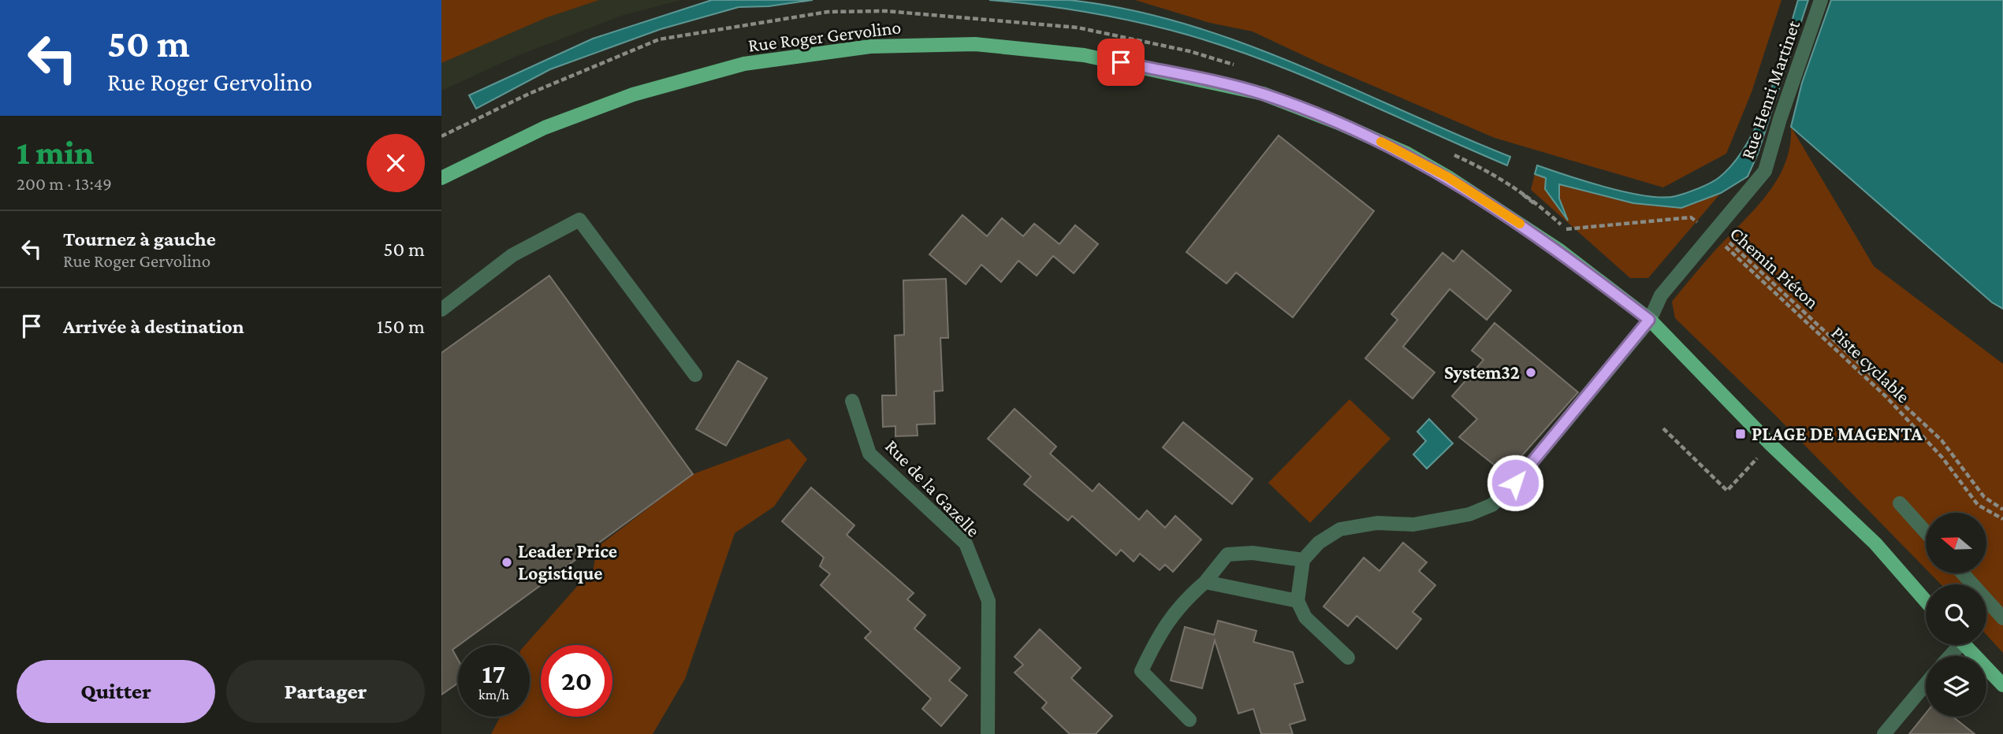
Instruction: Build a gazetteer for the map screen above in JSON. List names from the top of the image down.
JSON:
{
  "streets": {
    "main road": ["Rue Roger Gervolino"],
    "street": ["Rue Henri Martinet", "Rue de la Gazelle"],
    "path": ["Chemin Piéton", "Piste cyclable"]
  },
  "crossings": [
    ["Rue Roger Gervolino", "Rue Henri Martinet"],
    ["Rue Henri Martinet", "Chemin Piéton"],
    ["Rue Henri Martinet", "Piste cyclable"],
    ["Chemin Piéton", "Piste cyclable"]
  ],
  "places": {
    "other": ["System32", "Leader Price Logistique"],
    "transit": ["PLAGE DE MAGENTA"]
  },
  "north": "left",
  "page": {
    "turn": ["50 m", "Rue Roger Gervolino"],
    "heading": ["1 min", "200 m · 13:49"],
    "list": [
      {
        "name": "Tournez à gauche",
        "note": "Rue Roger Gervolino",
        "value": "50 m"
      },
      {
        "name": "Arrivée à destination",
        "value": "150 m"
      }
    ],
    "speed": "17 km/h",
    "limit": "20",
    "buttons": ["Quitter", "Partager"]
  }
}
